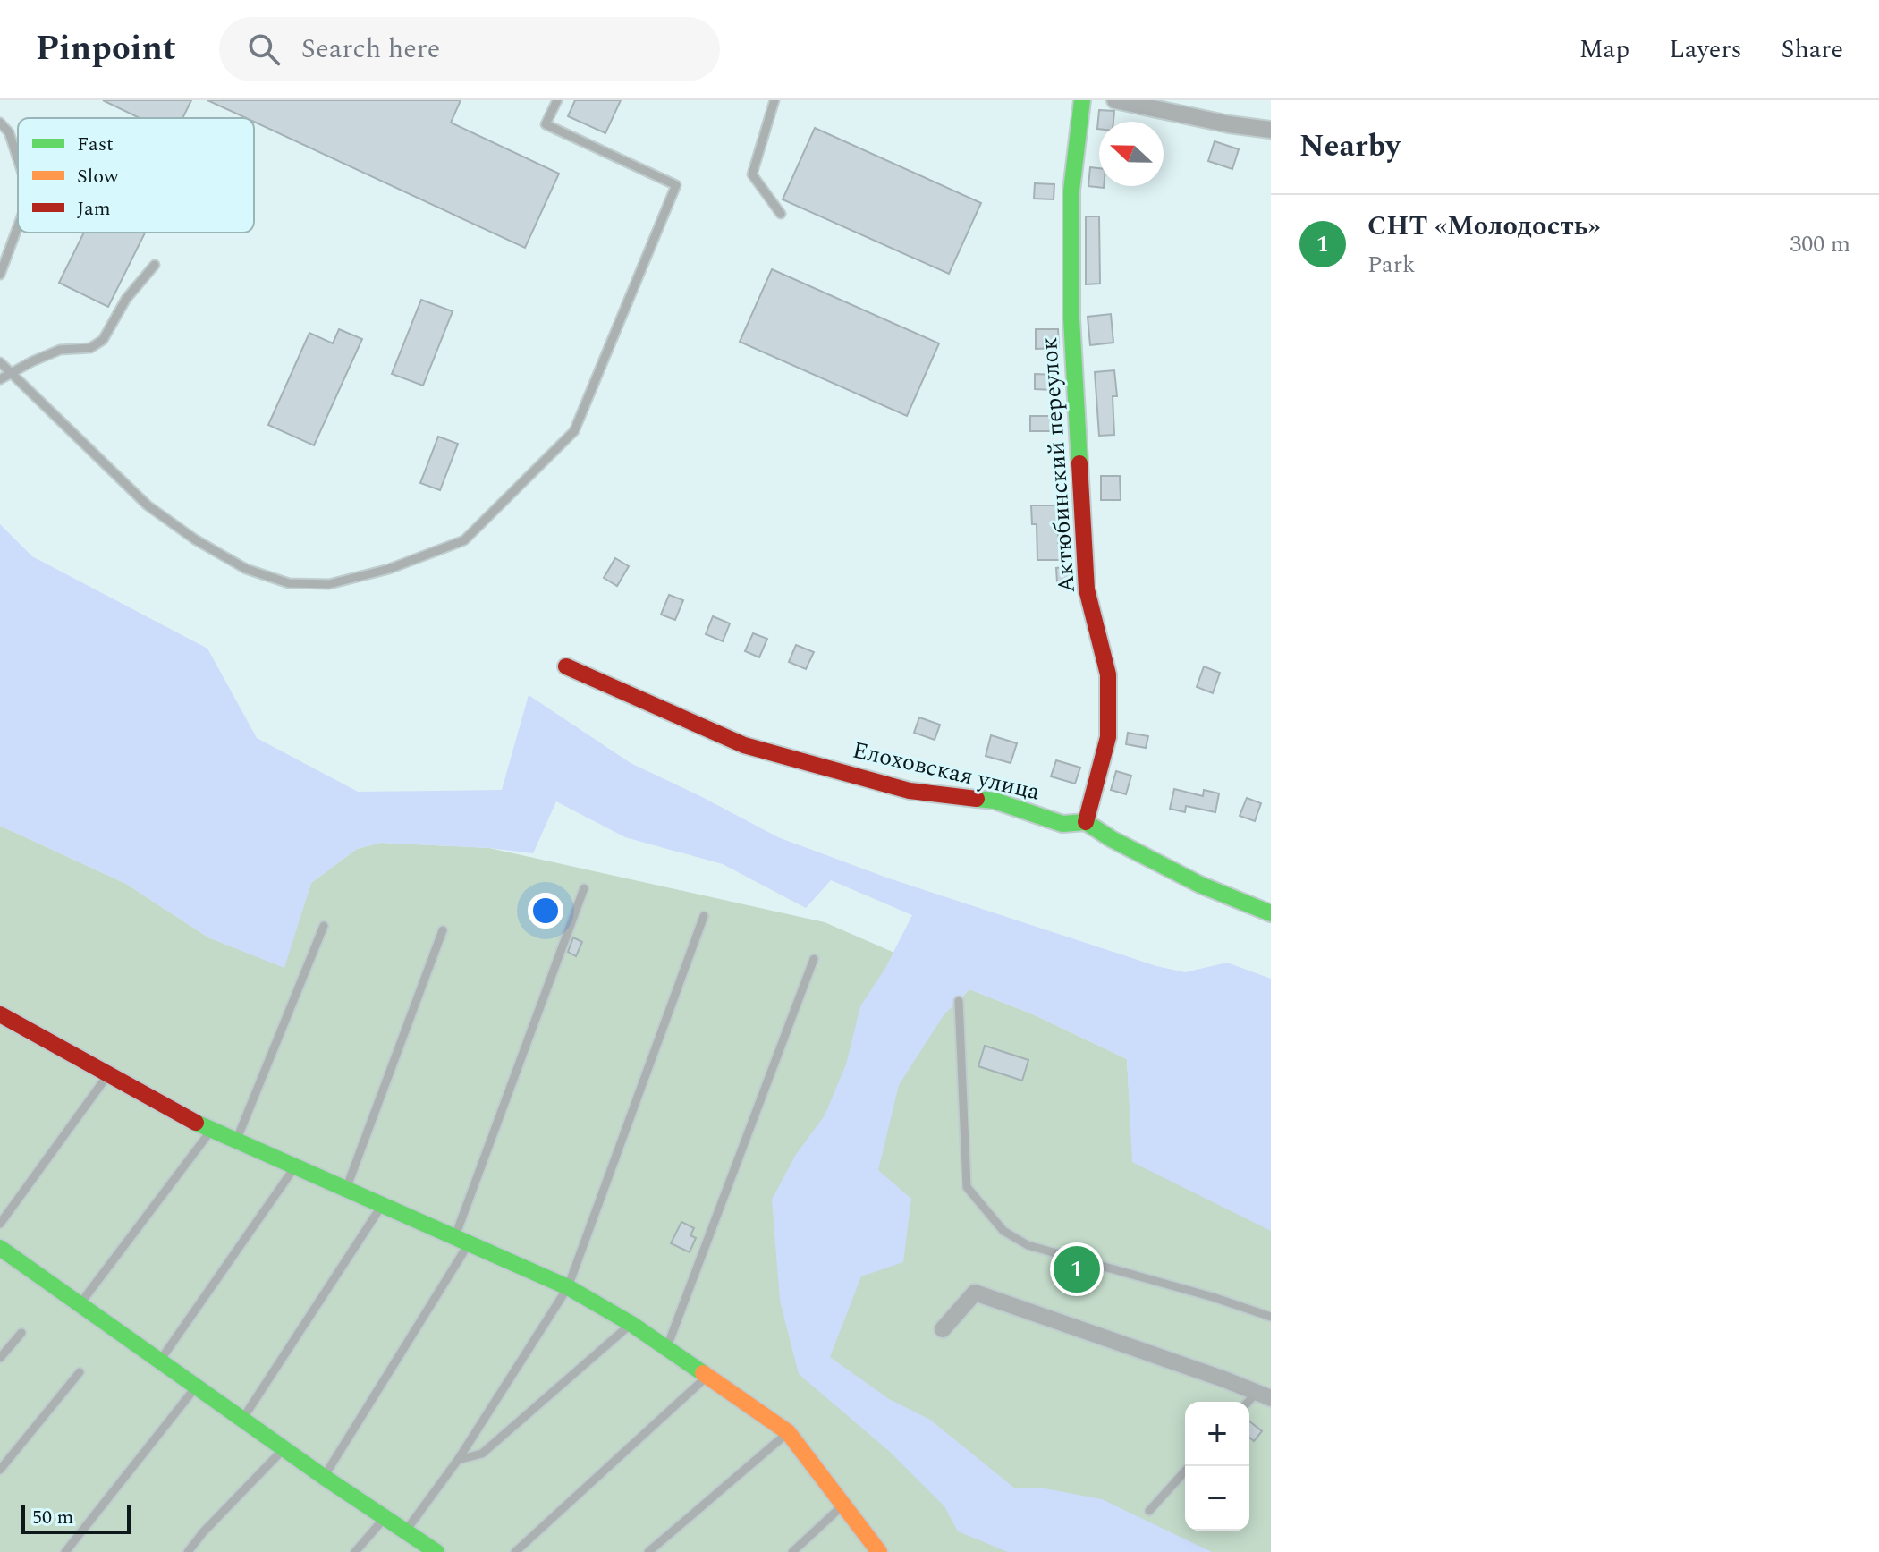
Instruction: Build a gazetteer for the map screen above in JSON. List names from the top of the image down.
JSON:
{
  "streets": {
    "street": ["Актюбинский переулок", "Елоховская улица"]
  },
  "crossings": [
    ["Актюбинский переулок", "Елоховская улица"]
  ],
  "legend": ["Fast", "Slow", "Jam"],
  "scale_bar": "50 m",
  "north": "left",
  "page": {
    "header": "Pinpoint",
    "search": "Search here",
    "nav": ["Map", "Layers", "Share"],
    "heading": "Nearby",
    "list": [
      {
        "mark": "1",
        "name": "СНТ «Молодость»",
        "note": "Park",
        "value": "300 m"
      }
    ],
    "pins": "1",
    "map_buttons": ["+", "−"],
    "scale": "50 m"
  }
}
